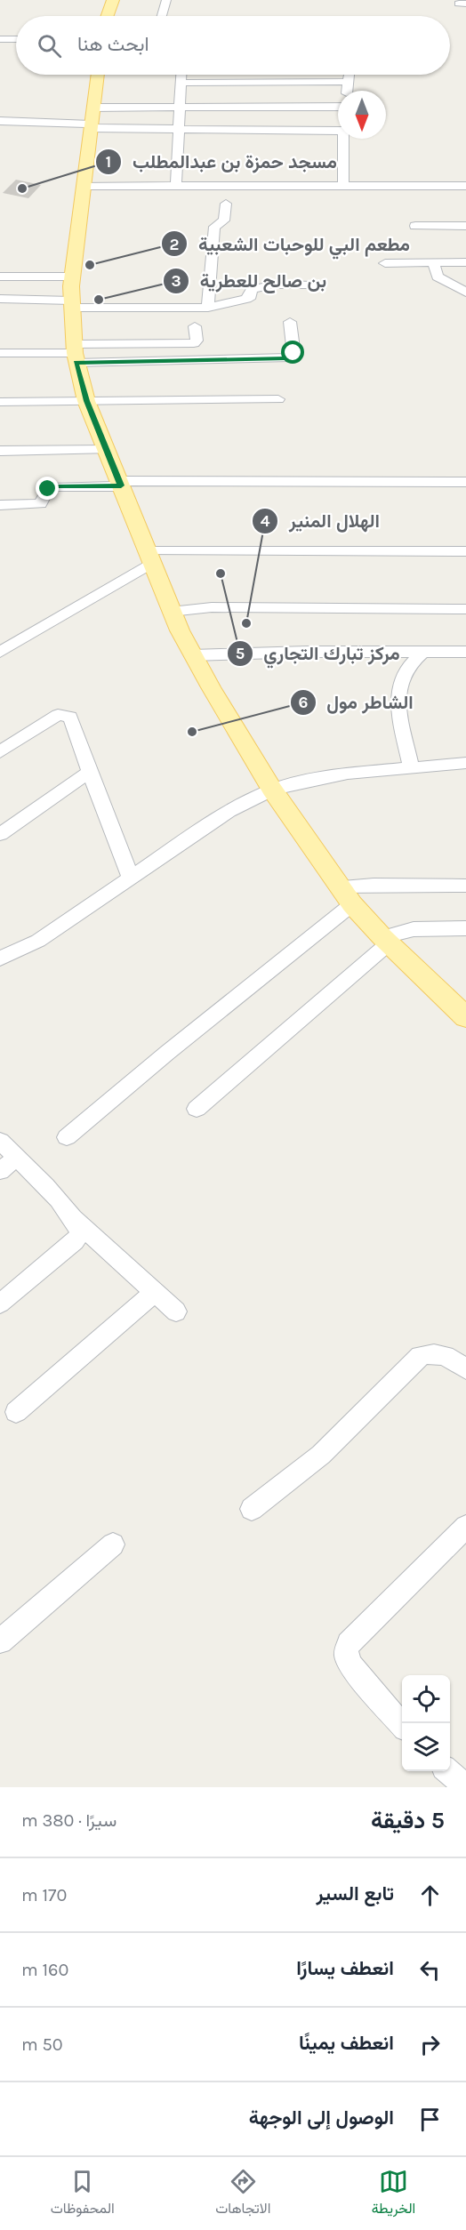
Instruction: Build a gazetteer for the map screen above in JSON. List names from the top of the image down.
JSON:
{
  "places": [
    "مسجد حمزة بن عبدالمطلب",
    "مطعم البي للوحبات الشعبية",
    "بن صالح للعطرية",
    "مركز تبارك التجاري",
    "الهلال المنير",
    "الشاطر مول"
  ],
  "north": "bottom",
  "page": {
    "search": "ابحث هنا",
    "heading": ["5 دقيقة", "سيرًا · 380 m"],
    "list": [
      ["تابع السير", "170 m"],
      ["انعطف يسارًا", "160 m"],
      ["انعطف يمينًا", "50 m"],
      "الوصول إلى الوجهة"
    ],
    "nav": ["الخريطة", "الاتجاهات", "المحفوظات"]
  }
}
